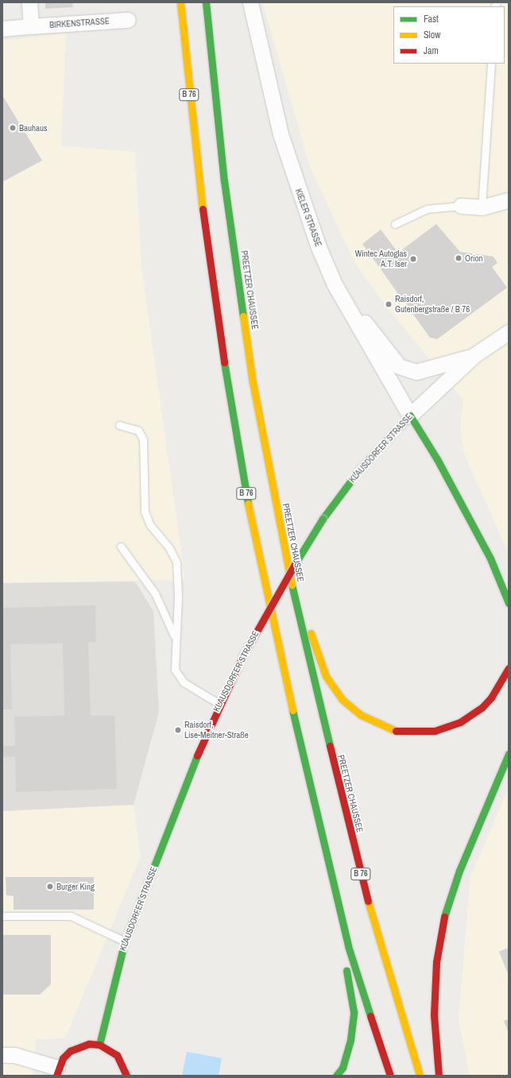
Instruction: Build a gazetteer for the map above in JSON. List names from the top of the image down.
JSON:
{
  "streets": {
    "main road": ["B 76", "PREETZER CHAUSSEE", "KLAUSDORFER STRASSE"],
    "street": ["BIRKENSTRASSE", "KIELER STRASSE"]
  },
  "crossings": [
    ["B 76", "PREETZER CHAUSSEE"],
    ["KIELER STRASSE", "KLAUSDORFER STRASSE"]
  ],
  "places": [
    "Bauhaus",
    "Orion",
    "Wintec Autoglas A.T. Iser",
    "Raisdorf, Gutenbergstraße / B 76",
    "Raisdorf, Lise-Meitner-Straße",
    "Burger King"
  ],
  "legend": ["Fast", "Slow", "Jam"]
}
